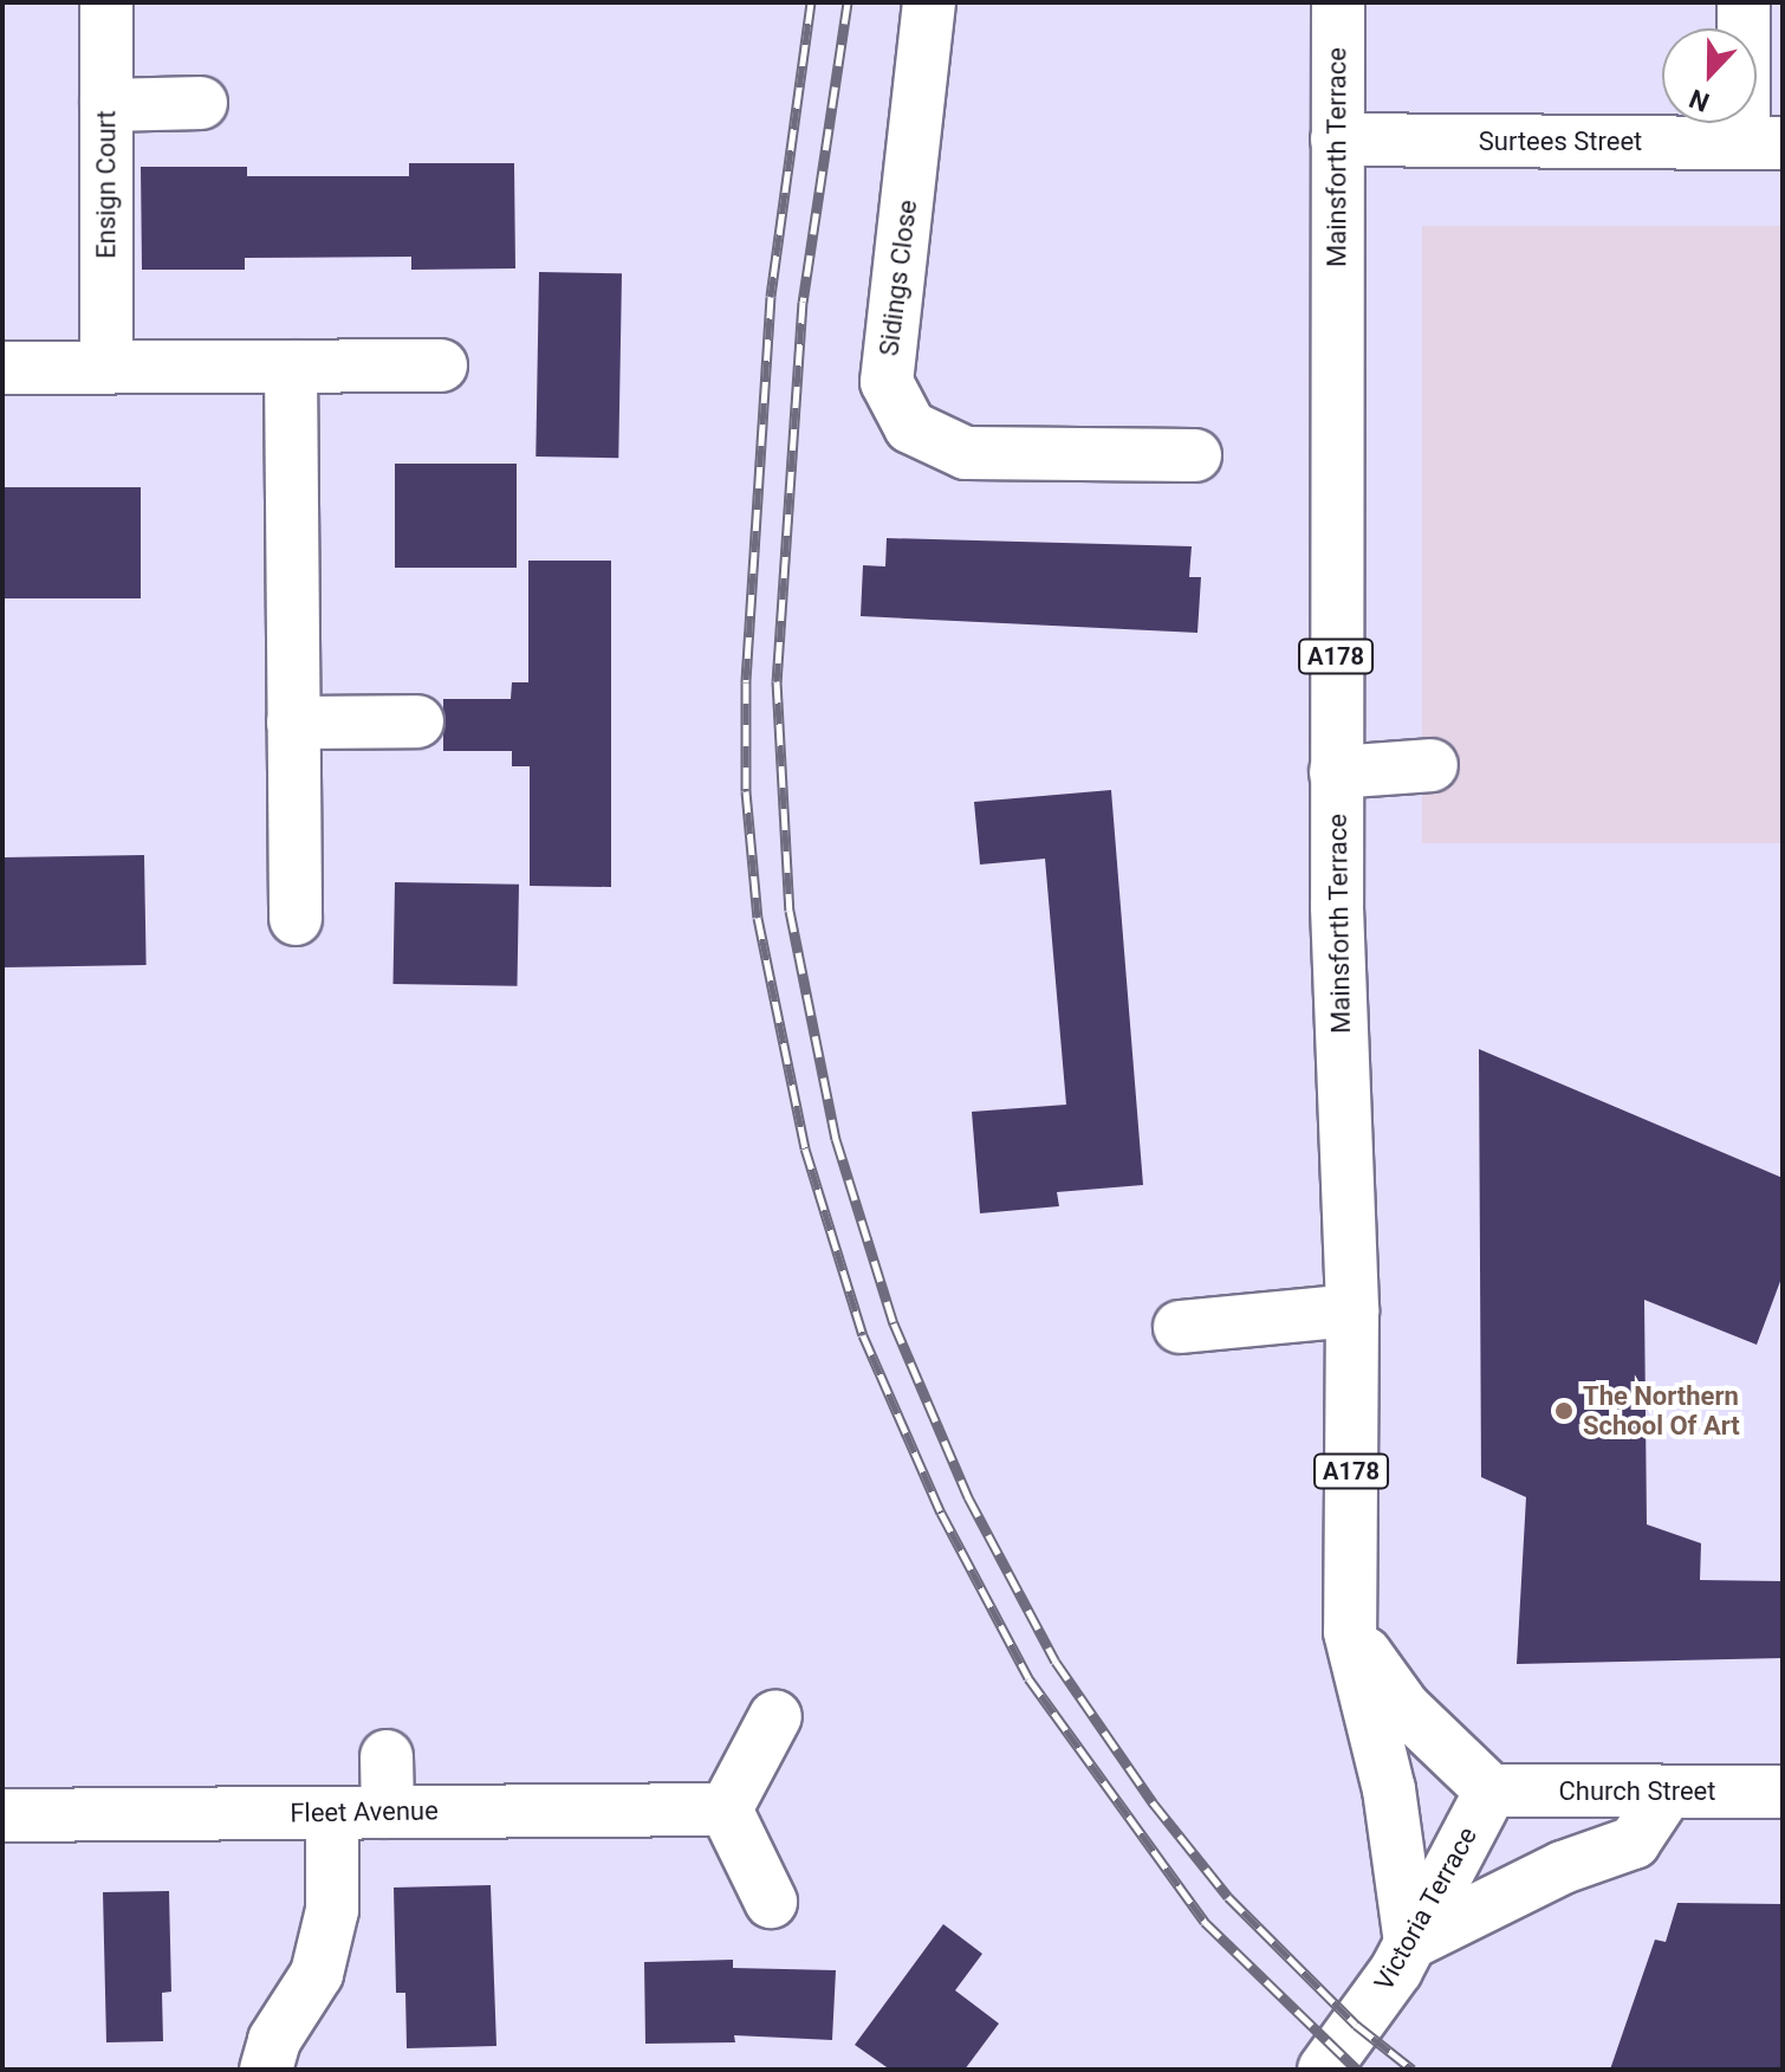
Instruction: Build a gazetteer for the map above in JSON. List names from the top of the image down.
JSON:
{
  "streets": {
    "street": [
      "Surtees Street",
      "Mainsforth Terrace",
      "Ensign Court",
      "Sidings Close",
      "A178",
      "Church Street",
      "Fleet Avenue",
      "Victoria Terrace"
    ]
  },
  "crossings": [
    ["Surtees Street", "Mainsforth Terrace"],
    ["Mainsforth Terrace", "Victoria Terrace"],
    ["Church Street", "Victoria Terrace"]
  ],
  "places": ["The Northern School Of Art"],
  "north": "bottom"
}
